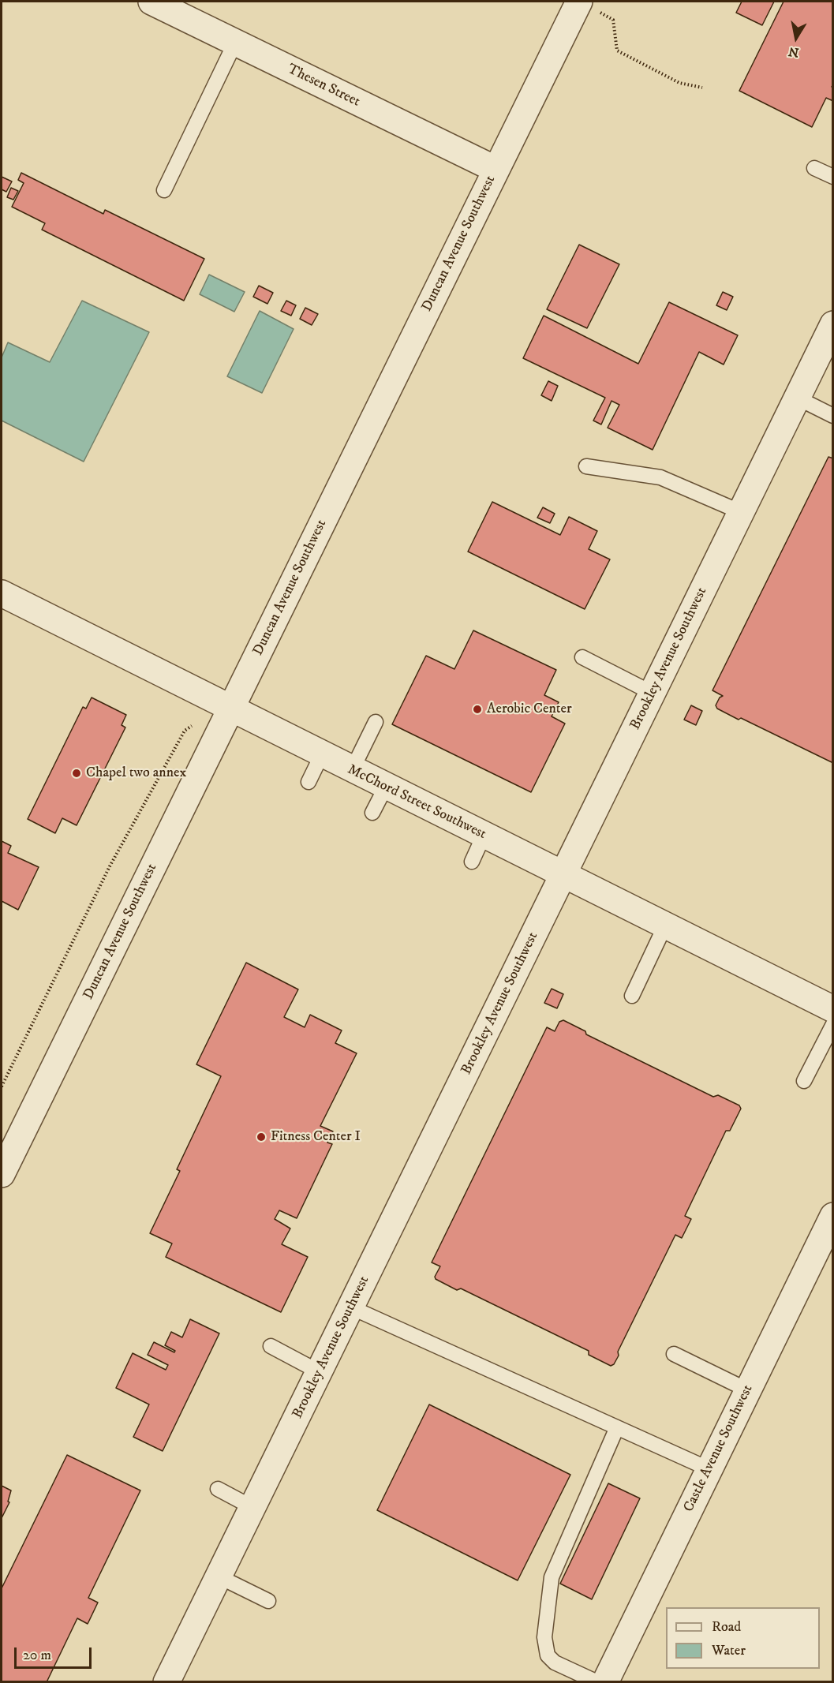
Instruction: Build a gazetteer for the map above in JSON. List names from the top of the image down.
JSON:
{
  "streets": {
    "street": [
      "Thesen Street",
      "Duncan Avenue Southwest",
      "Brookley Avenue Southwest",
      "McChord Street Southwest",
      "Castle Avenue Southwest"
    ]
  },
  "crossings": [
    ["Thesen Street", "Duncan Avenue Southwest"],
    ["Duncan Avenue Southwest", "McChord Street Southwest"],
    ["Brookley Avenue Southwest", "McChord Street Southwest"]
  ],
  "places": ["Aerobic Center", "Chapel two annex", "Fitness Center I"],
  "legend": ["Road", "Water"],
  "scale_bar": "20 m",
  "north": "bottom"
}
